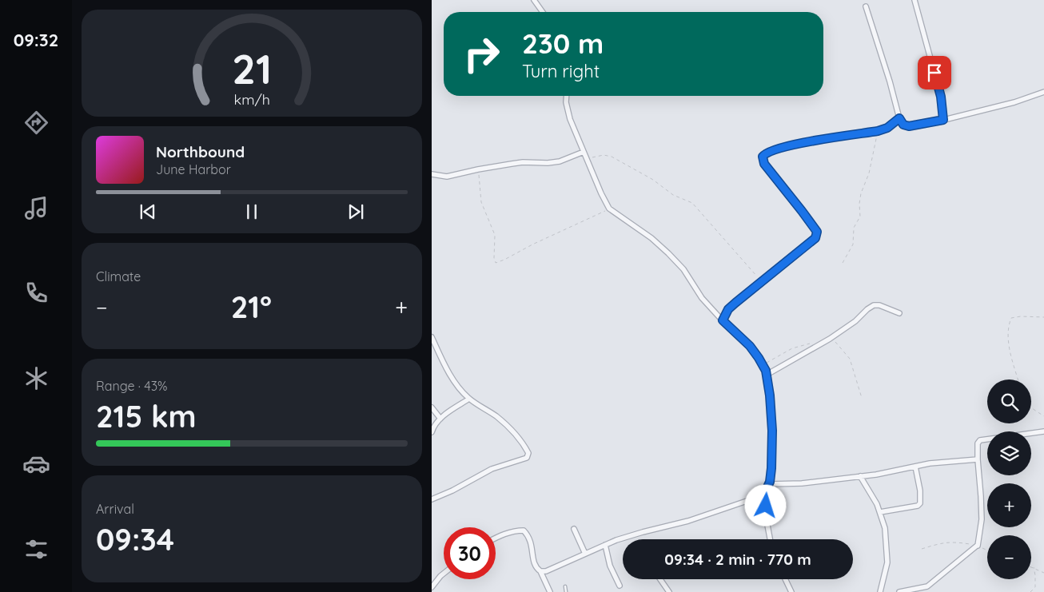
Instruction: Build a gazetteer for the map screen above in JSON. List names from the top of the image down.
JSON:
{
  "page": {
    "tabs": "09:32",
    "turn": ["230 m", "Turn right"],
    "song": ["Northbound", "June Harbor"],
    "tile": [
      "Climate",
      ["Range · 43%", "215 km"],
      ["Arrival", "09:34"]
    ],
    "heat": ["−", "21°", "+"],
    "map_buttons": ["+", "−"],
    "limit": "30",
    "trip": "09:34 · 2 min · 770 m",
    "gauge": ["21", "km/h"]
  }
}
